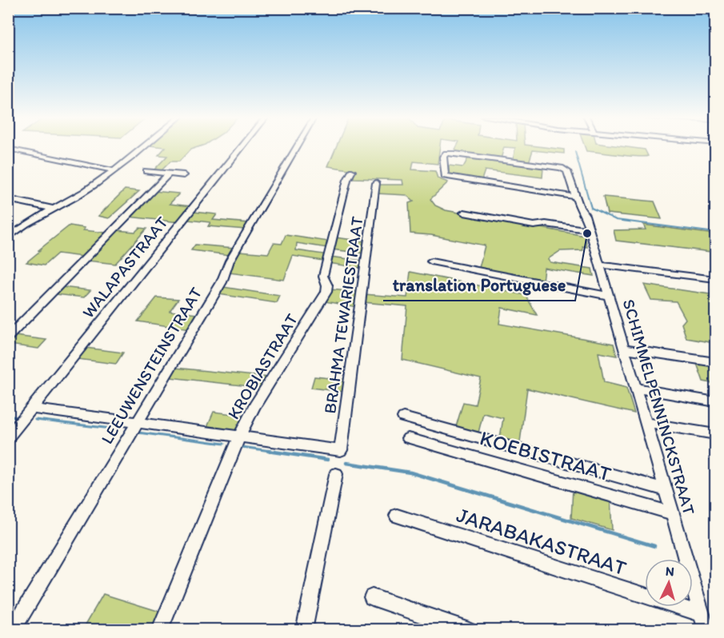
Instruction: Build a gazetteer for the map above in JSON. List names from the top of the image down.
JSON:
{
  "streets": {
    "street": [
      "WALAPASTRAAT",
      "BRAHMA TEWARIESTRAAT",
      "LEEUWENSTEINSTRAAT",
      "KROBIASTRAAT",
      "SCHIMMELPENNINCKSTRAAT",
      "KOEBISTRAAT",
      "JARABAKASTRAAT"
    ]
  },
  "crossings": [
    ["BRAHMA TEWARIESTRAAT", "KROBIASTRAAT"],
    ["SCHIMMELPENNINCKSTRAAT", "KOEBISTRAAT"],
    ["SCHIMMELPENNINCKSTRAAT", "JARABAKASTRAAT"]
  ],
  "places": ["translation Portuguese"],
  "north": "top"
}
